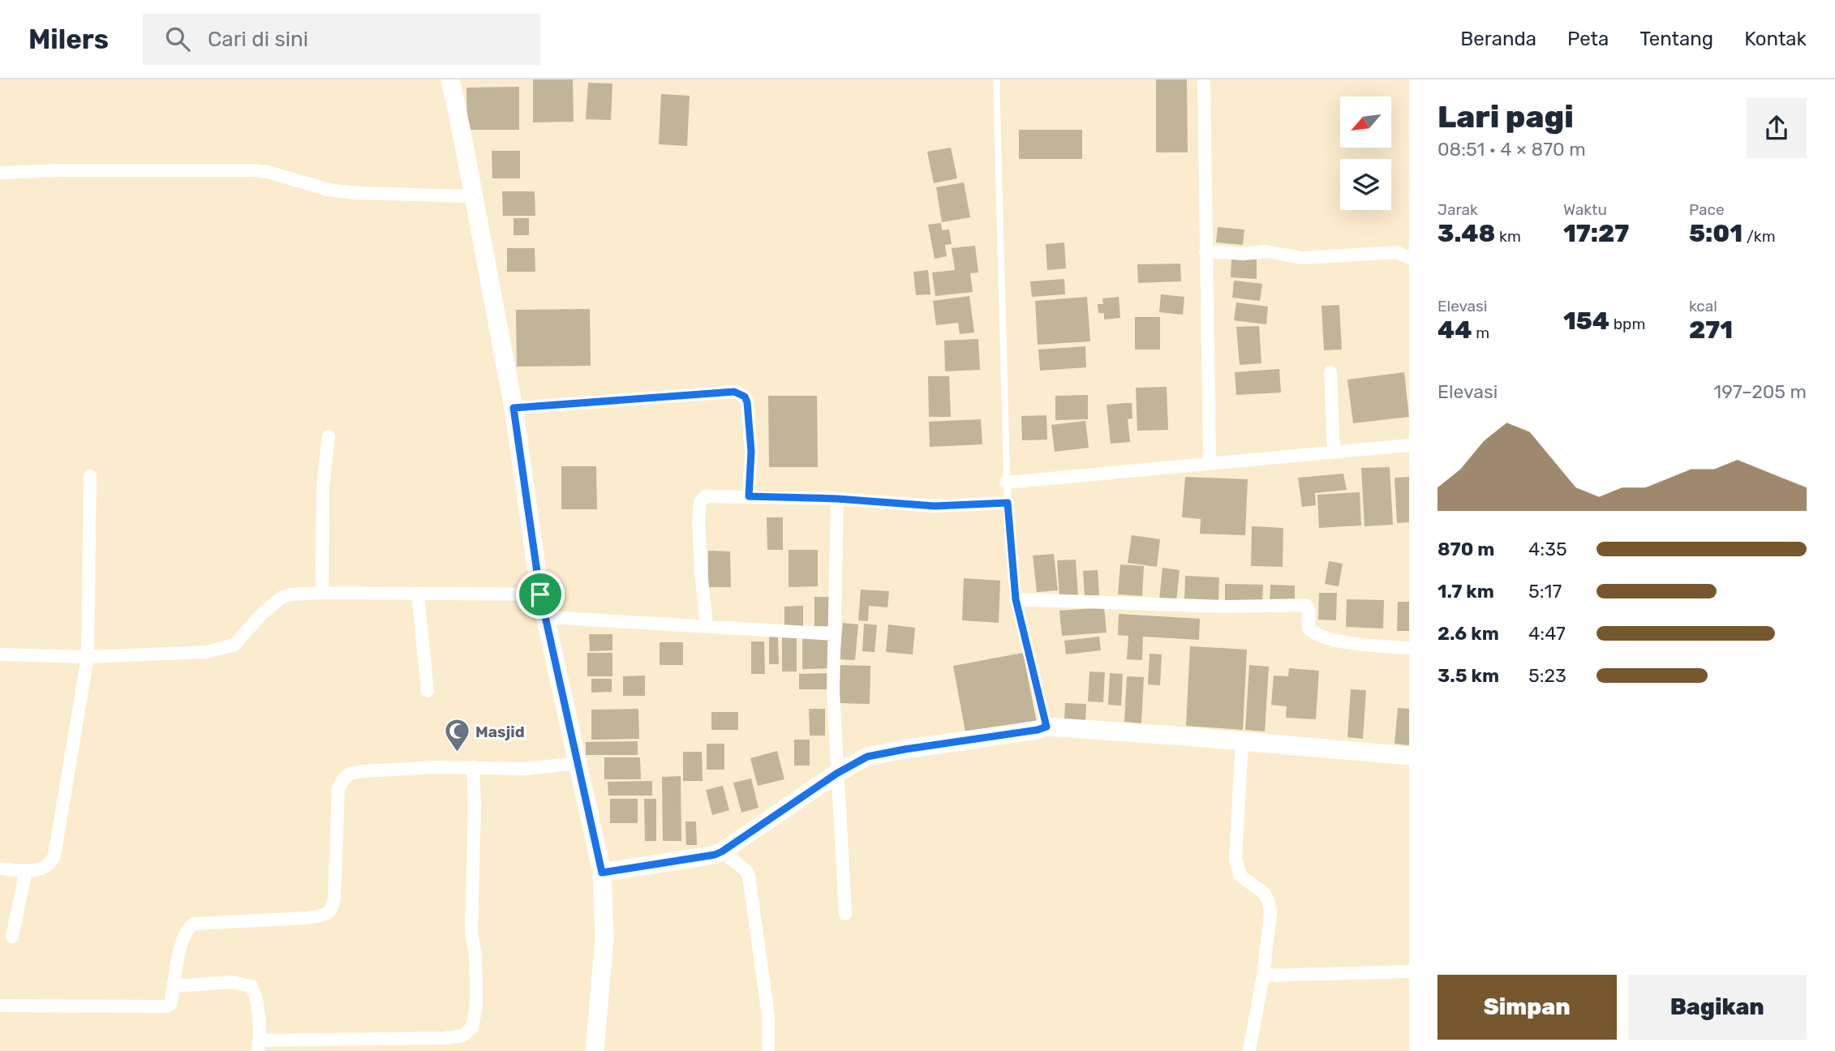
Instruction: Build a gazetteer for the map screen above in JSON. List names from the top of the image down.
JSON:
{
  "places": {
    "mosque": ["Masjid"]
  },
  "north": "bottom left",
  "page": {
    "header": "Milers",
    "search": "Cari di sini",
    "nav": [
      "Beranda",
      "Peta",
      "Tentang",
      "Kontak"
    ],
    "heading": ["Lari pagi", "08:51 · 4 × 870 m"],
    "stats": [
      ["Jarak", "3.48 km"],
      ["Waktu", "17:27"],
      ["Pace", "5:01 /km"],
      ["Elevasi", "44 m"],
      ["154 bpm"],
      ["kcal", "271"]
    ],
    "chart": ["Elevasi", "197–205 m"],
    "list": [
      {
        "name": "870 m",
        "note": "4:35"
      },
      {
        "name": "1.7 km",
        "note": "5:17"
      },
      {
        "name": "2.6 km",
        "note": "4:47"
      },
      {
        "name": "3.5 km",
        "note": "5:23"
      }
    ],
    "buttons": ["Simpan", "Bagikan"]
  }
}
